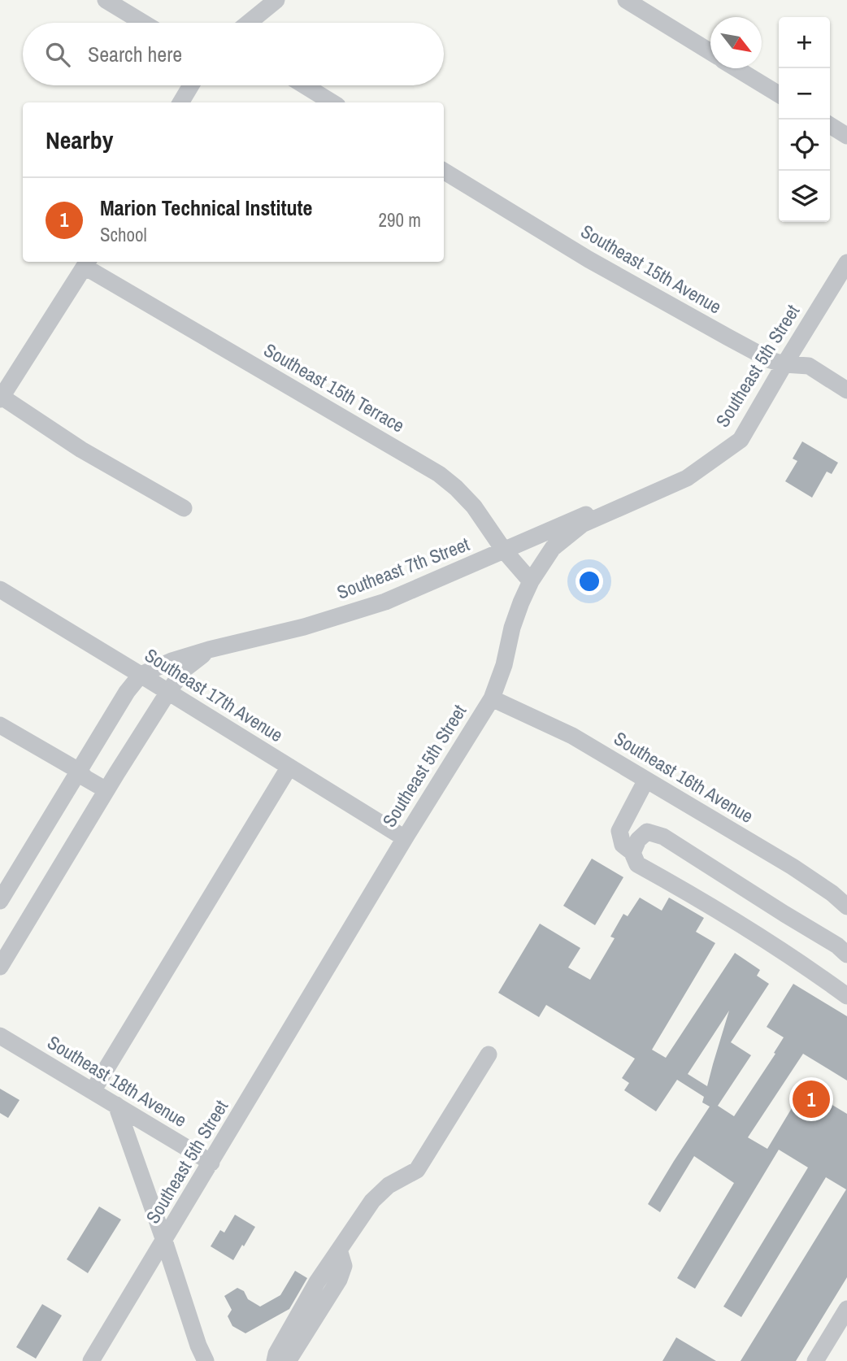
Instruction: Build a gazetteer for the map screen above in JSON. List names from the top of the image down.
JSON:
{
  "streets": {
    "street": [
      "Southeast 15th Avenue",
      "Southeast 5th Street",
      "Southeast 15th Terrace",
      "Southeast 7th Street",
      "Southeast 17th Avenue",
      "Southeast 16th Avenue",
      "Southeast 18th Avenue"
    ]
  },
  "crossings": [
    ["Southeast 15th Avenue", "Southeast 5th Street"],
    ["Southeast 5th Street", "Southeast 15th Terrace"],
    ["Southeast 5th Street", "Southeast 7th Street"],
    ["Southeast 5th Street", "Southeast 17th Avenue"],
    ["Southeast 5th Street", "Southeast 16th Avenue"],
    ["Southeast 5th Street", "Southeast 18th Avenue"],
    ["Southeast 15th Terrace", "Southeast 7th Street"],
    ["Southeast 7th Street", "Southeast 17th Avenue"]
  ],
  "north": "bottom right",
  "page": {
    "map_buttons": ["+", "−"],
    "search": "Search here",
    "heading": "Nearby",
    "list": [
      {
        "mark": "1",
        "name": "Marion Technical Institute",
        "note": "School",
        "value": "290 m"
      }
    ],
    "pins": "1"
  }
}
